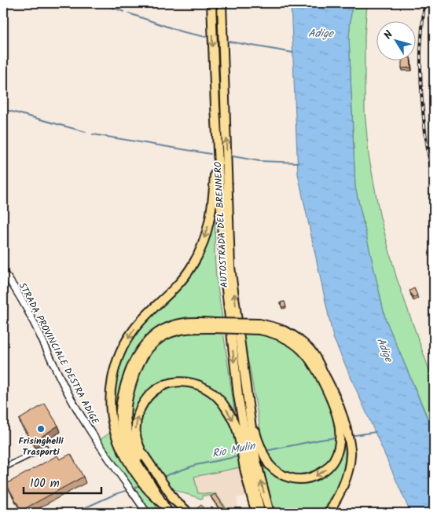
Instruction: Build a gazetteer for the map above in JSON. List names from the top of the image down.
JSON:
{
  "streets": {
    "highway": ["AUTOSTRADA DEL BRENNERO"],
    "main road": ["STRADA PROVINCIALE DESTRA ADIGE"]
  },
  "water": ["Adige", "Rio Mulin"],
  "places": ["Frisinghelli Trasporti"],
  "scale_bar": "100 m",
  "north": "top left"
}
